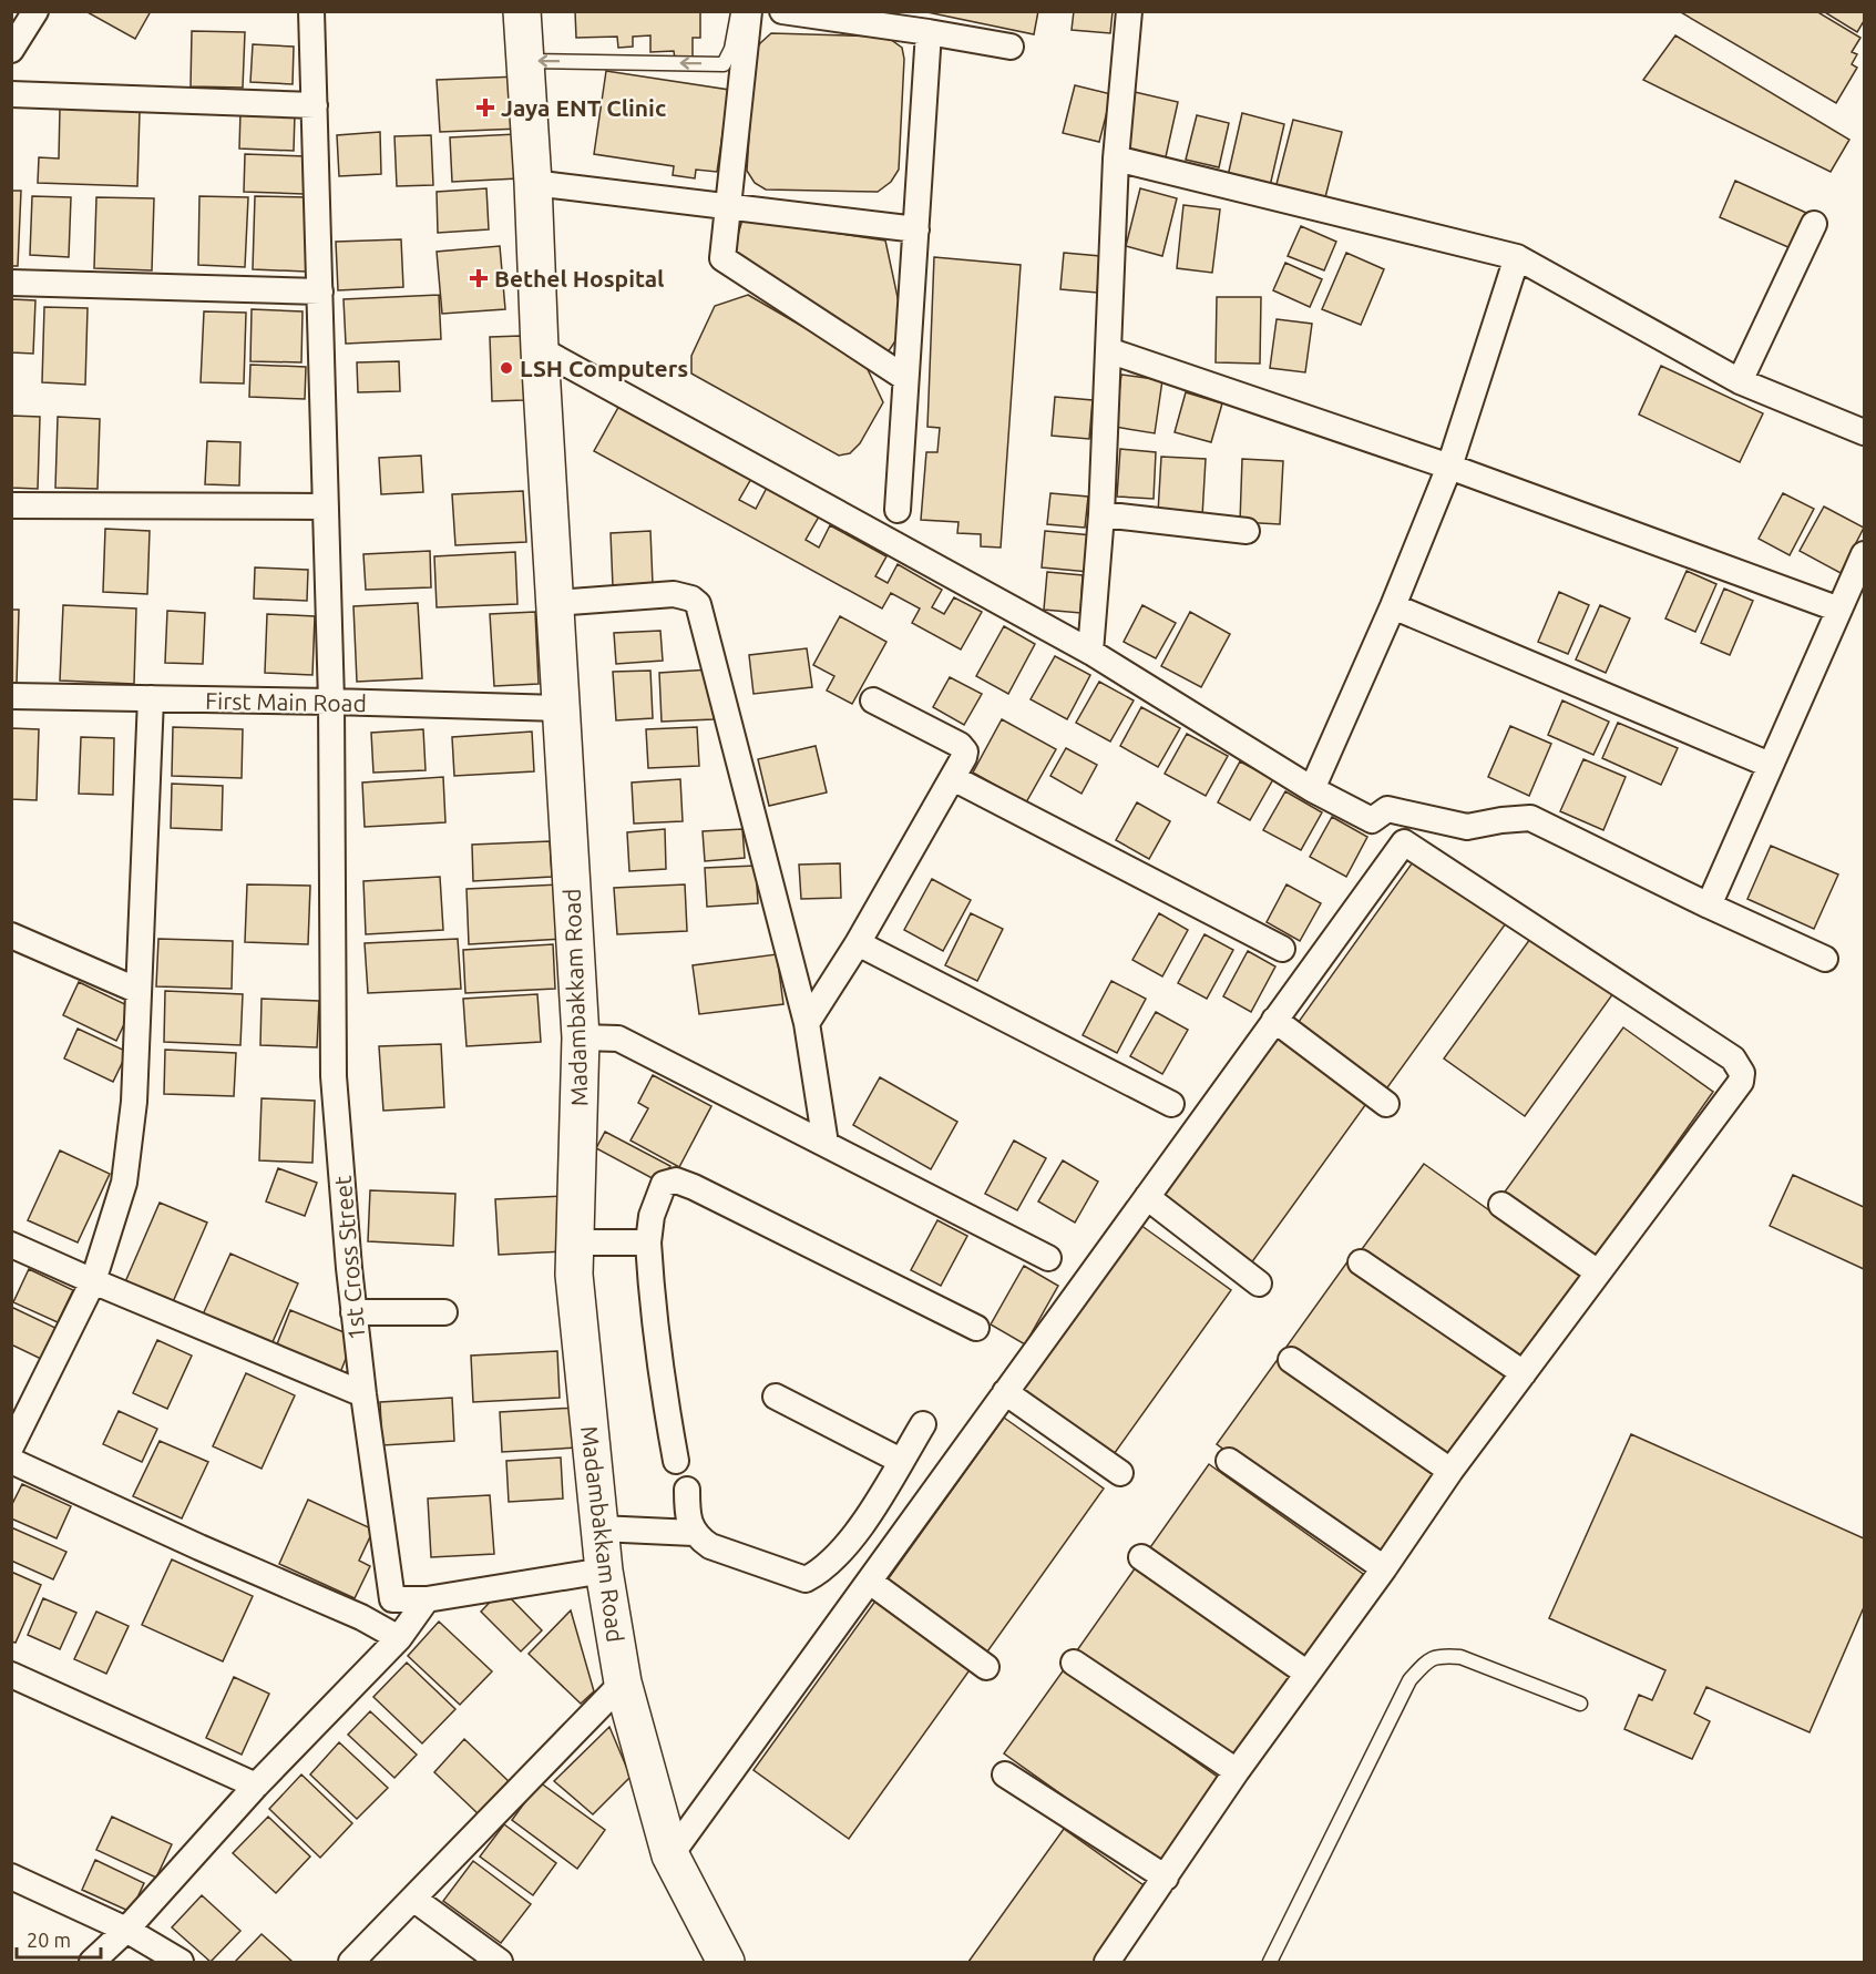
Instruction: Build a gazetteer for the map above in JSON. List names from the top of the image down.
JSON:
{
  "streets": {
    "street": ["First Main Road", "Madambakkam Road", "1st Cross Street"]
  },
  "crossings": [
    ["First Main Road", "Madambakkam Road"],
    ["First Main Road", "1st Cross Street"]
  ],
  "places": {
    "health": ["Jaya ENT Clinic", "Bethel Hospital"],
    "other": ["LSH Computers"]
  },
  "scale_bar": "20 m"
}
